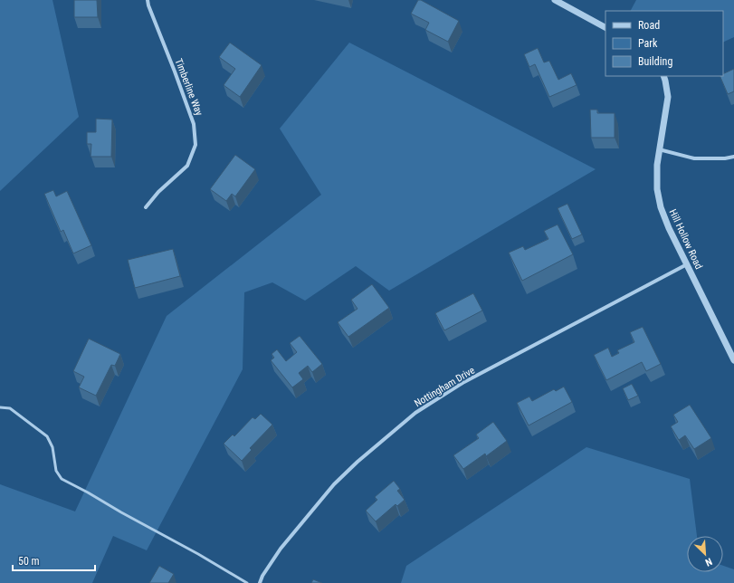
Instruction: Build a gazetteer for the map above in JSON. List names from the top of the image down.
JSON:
{
  "streets": {
    "street": ["Timberline Way", "Hill Hollow Road", "Nottingham Drive"]
  },
  "crossings": [
    ["Hill Hollow Road", "Nottingham Drive"]
  ],
  "legend": ["Road", "Park", "Building"],
  "scale_bar": "50 m",
  "north": "bottom right"
}
